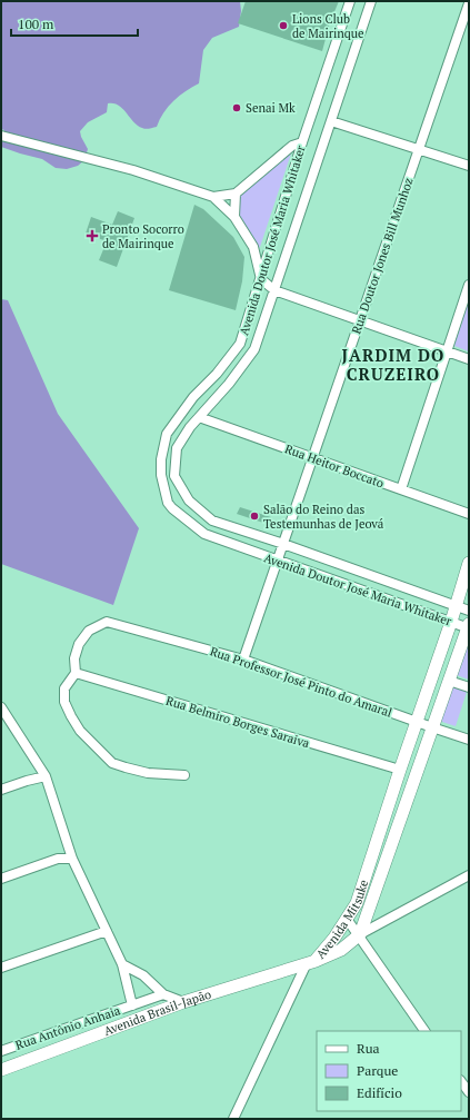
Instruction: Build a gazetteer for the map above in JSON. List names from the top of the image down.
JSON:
{
  "streets": {
    "main road": ["Avenida Mitsuke", "Avenida Brasil-Japão"],
    "street": [
      "Avenida Doutor José Maria Whitaker",
      "Rua Doutor Jones Bill Munhoz",
      "Rua Heitor Boccato",
      "Rua Professor José Pinto do Amaral",
      "Rua Belmiro Borges Saraiva",
      "Rua Antônio Anhaia"
    ]
  },
  "crossings": [
    ["Avenida Doutor José Maria Whitaker", "Rua Doutor Jones Bill Munhoz"],
    ["Avenida Doutor José Maria Whitaker", "Rua Heitor Boccato"],
    ["Avenida Doutor José Maria Whitaker", "Avenida Mitsuke"],
    ["Rua Doutor Jones Bill Munhoz", "Rua Heitor Boccato"],
    ["Rua Doutor Jones Bill Munhoz", "Rua Professor José Pinto do Amaral"],
    ["Rua Professor José Pinto do Amaral", "Rua Belmiro Borges Saraiva"],
    ["Rua Professor José Pinto do Amaral", "Avenida Mitsuke"],
    ["Rua Belmiro Borges Saraiva", "Avenida Mitsuke"],
    ["Avenida Mitsuke", "Avenida Brasil-Japão"]
  ],
  "districts": ["JARDIM DO CRUZEIRO"],
  "places": {
    "other": ["Lions Club de Mairinque", "Senai Mk", "Salão do Reino das Testemunhas de Jeová"],
    "health": ["Pronto Socorro de Mairinque"]
  },
  "legend": ["Rua", "Parque", "Edifício"],
  "scale_bar": "100 m"
}
